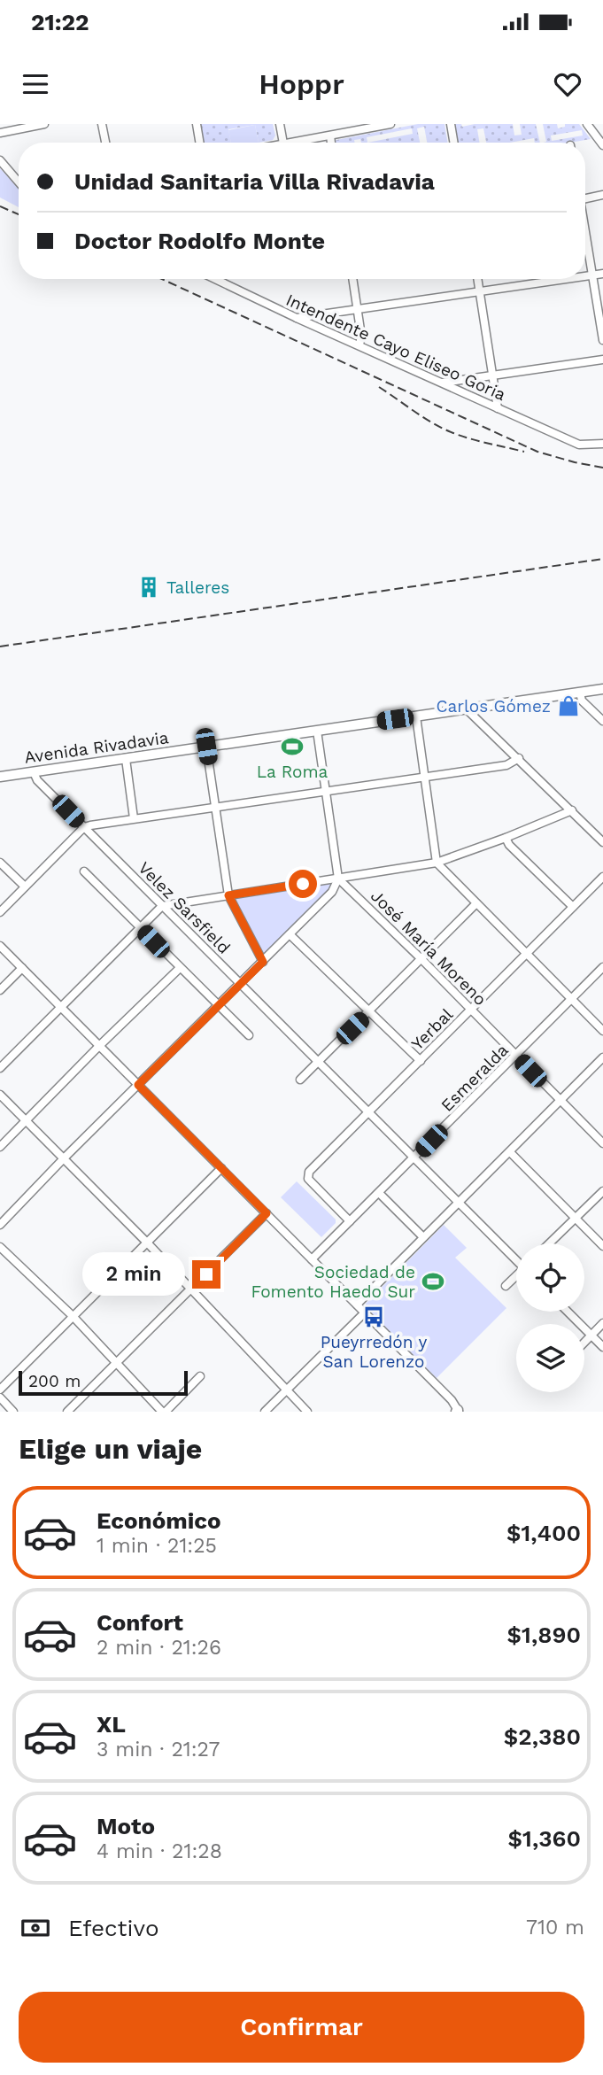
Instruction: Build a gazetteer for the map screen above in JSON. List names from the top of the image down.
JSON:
{
  "streets": {
    "main road": ["Avenida Rivadavia"],
    "street": [
      "Intendente Cayo Eliseo Goria",
      "Velez Sarsfield",
      "José María Moreno",
      "Yerbal",
      "Esmeralda"
    ]
  },
  "crossings": [
    ["Avenida Rivadavia", "Velez Sarsfield"],
    ["Velez Sarsfield", "Yerbal"],
    ["Velez Sarsfield", "Esmeralda"],
    ["José María Moreno", "Yerbal"],
    ["José María Moreno", "Esmeralda"],
    ["Yerbal", "Esmeralda"]
  ],
  "places": {
    "building": ["Talleres"],
    "shop": ["Carlos Gómez"],
    "sports": ["La Roma", "Sociedad de Fomento Haedo Sur"],
    "bus stop": ["Pueyrredón y San Lorenzo"]
  },
  "scale_bar": "200 m",
  "page": {
    "status": "21:22",
    "header": "Hoppr",
    "banner": ["Unidad Sanitaria Villa Rivadavia", "Doctor Rodolfo Monte"],
    "bubble": "2 min",
    "scale": "200 m",
    "heading": "Elige un viaje",
    "list": [
      {
        "name": "Económico",
        "note": "1 min · 21:25",
        "value": "$1,400"
      },
      {
        "name": "Confort",
        "note": "2 min · 21:26",
        "value": "$1,890"
      },
      {
        "name": "XL",
        "note": "3 min · 21:27",
        "value": "$2,380"
      },
      {
        "name": "Moto",
        "note": "4 min · 21:28",
        "value": "$1,360"
      }
    ],
    "pay": ["Efectivo", "710 m"],
    "buttons": "Confirmar"
  }
}
